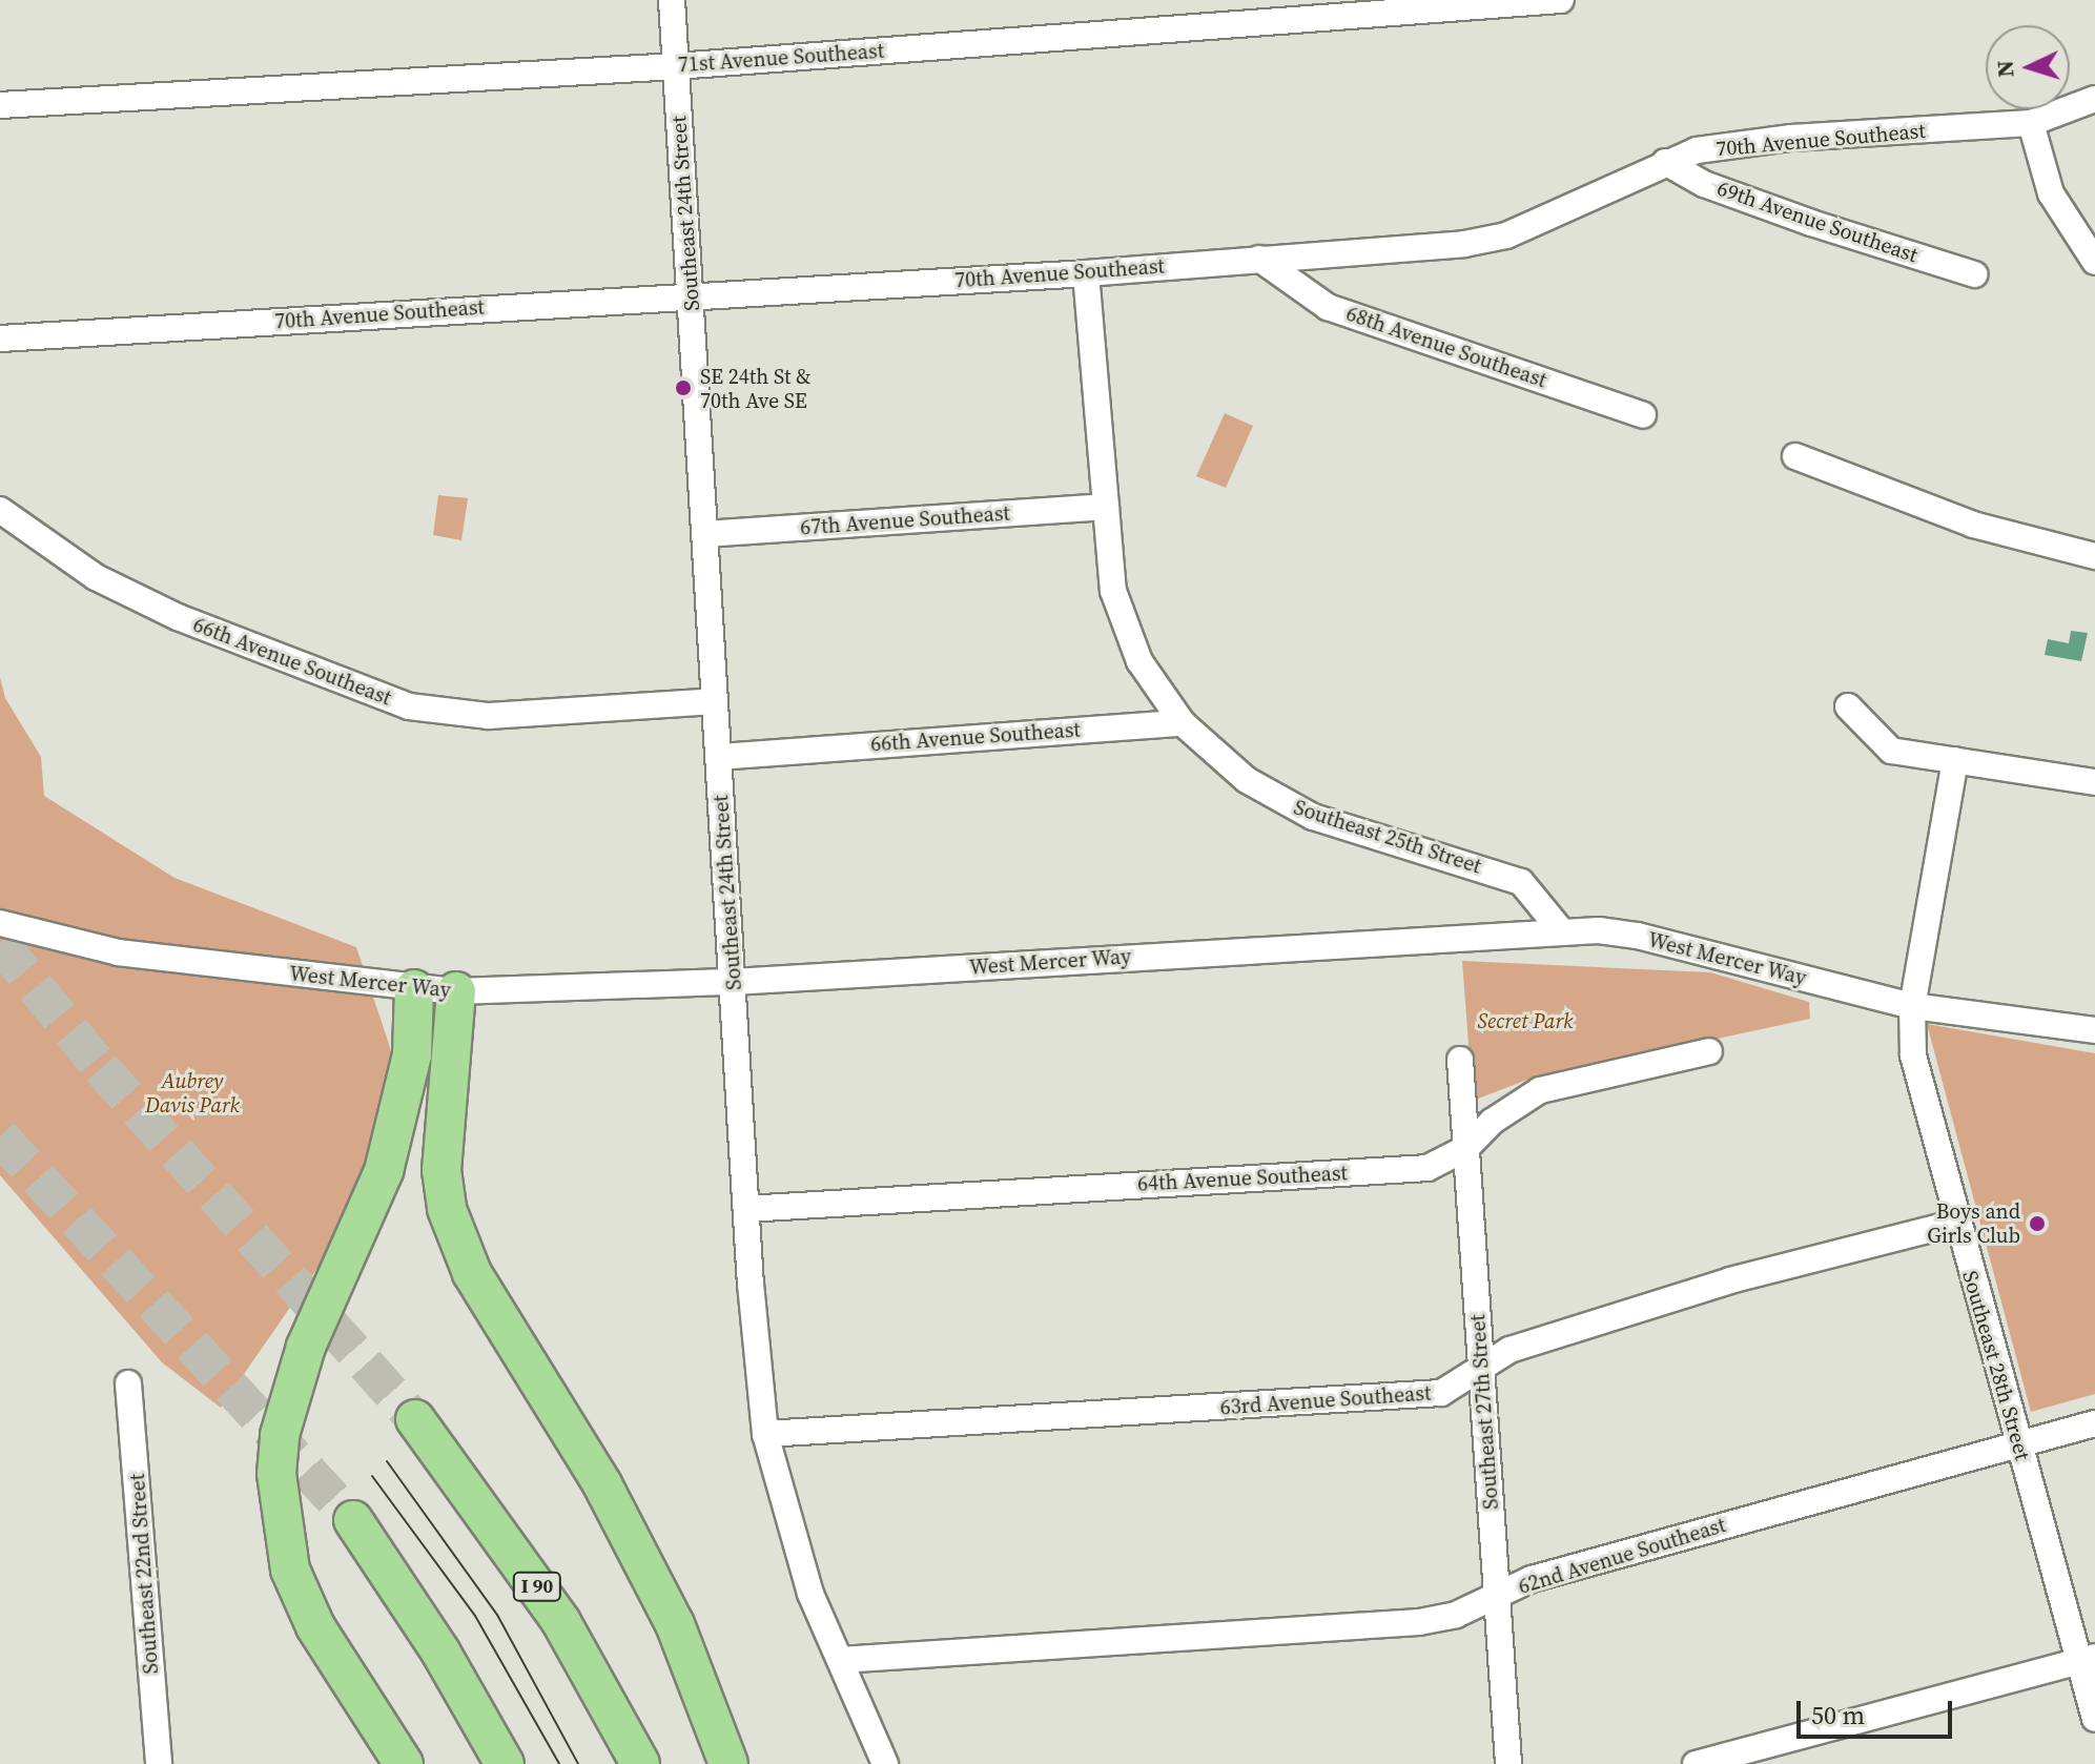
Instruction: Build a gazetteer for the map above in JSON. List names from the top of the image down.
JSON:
{
  "streets": {
    "highway": ["I 90"],
    "street": [
      "71st Avenue Southeast",
      "70th Avenue Southeast",
      "Southeast 24th Street",
      "69th Avenue Southeast",
      "68th Avenue Southeast",
      "67th Avenue Southeast",
      "66th Avenue Southeast",
      "Southeast 25th Street",
      "West Mercer Way",
      "64th Avenue Southeast",
      "Southeast 28th Street",
      "63rd Avenue Southeast",
      "Southeast 27th Street",
      "62nd Avenue Southeast",
      "Southeast 22nd Street"
    ]
  },
  "crossings": [
    ["71st Avenue Southeast", "Southeast 24th Street"],
    ["70th Avenue Southeast", "Southeast 24th Street"],
    ["70th Avenue Southeast", "69th Avenue Southeast"],
    ["70th Avenue Southeast", "68th Avenue Southeast"],
    ["70th Avenue Southeast", "Southeast 25th Street"],
    ["Southeast 24th Street", "67th Avenue Southeast"],
    ["Southeast 24th Street", "66th Avenue Southeast"],
    ["Southeast 24th Street", "West Mercer Way"],
    ["Southeast 24th Street", "64th Avenue Southeast"],
    ["Southeast 24th Street", "63rd Avenue Southeast"],
    ["Southeast 24th Street", "62nd Avenue Southeast"],
    ["67th Avenue Southeast", "Southeast 25th Street"],
    ["66th Avenue Southeast", "Southeast 25th Street"],
    ["Southeast 25th Street", "West Mercer Way"],
    ["West Mercer Way", "Southeast 28th Street"],
    ["64th Avenue Southeast", "Southeast 27th Street"],
    ["Southeast 28th Street", "63rd Avenue Southeast"],
    ["Southeast 28th Street", "62nd Avenue Southeast"],
    ["63rd Avenue Southeast", "Southeast 27th Street"],
    ["Southeast 27th Street", "62nd Avenue Southeast"]
  ],
  "parks": ["Secret Park", "Aubrey Davis Park"],
  "places": ["SE 24th St & 70th Ave SE", "Boys and Girls Club"],
  "scale_bar": "50 m",
  "north": "left"
}
